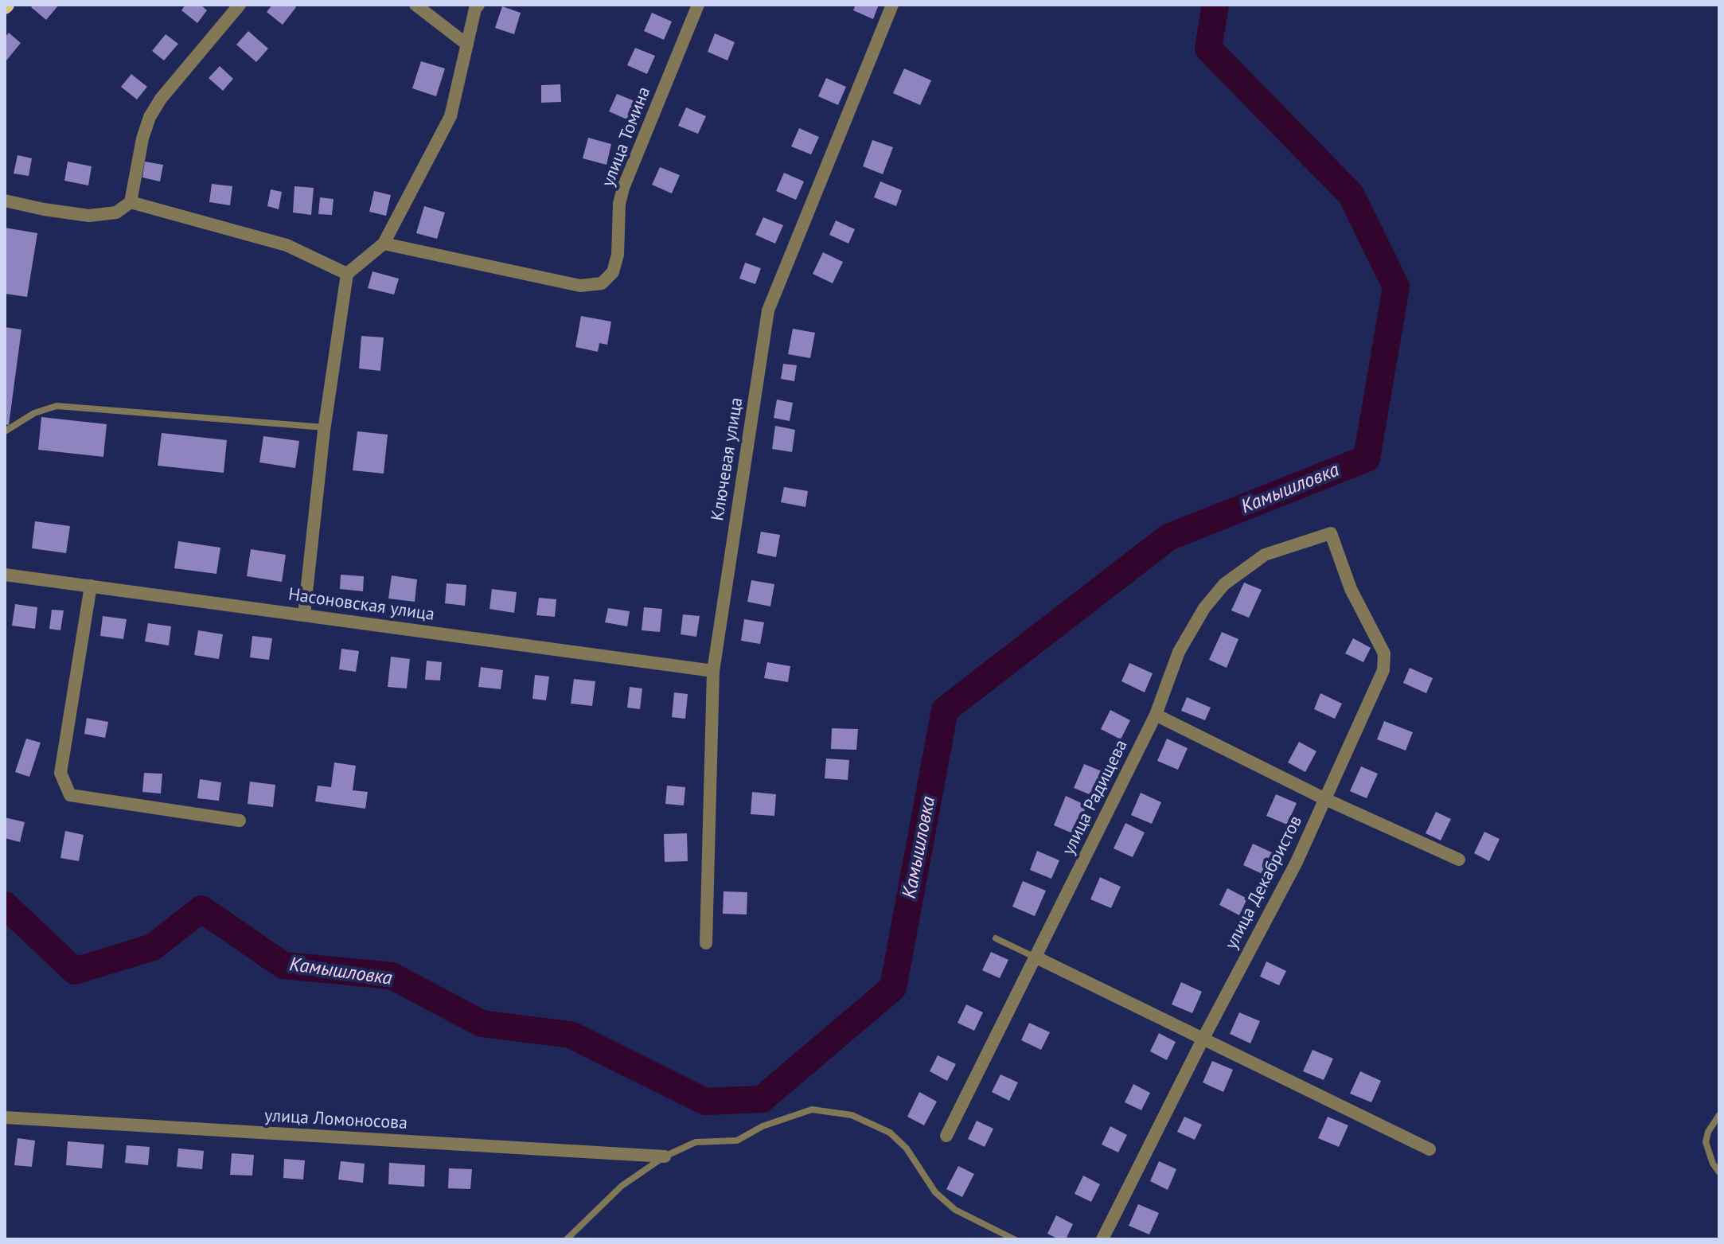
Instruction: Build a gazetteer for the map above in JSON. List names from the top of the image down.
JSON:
{
  "streets": {
    "street": [
      "улица Томина",
      "Ключевая улица",
      "Насоновская улица",
      "улица Радищева",
      "улица Декабристов",
      "улица Ломоносова"
    ]
  },
  "crossings": [
    ["Ключевая улица", "Насоновская улица"],
    ["улица Радищева", "улица Декабристов"]
  ],
  "water": ["Камышловка"]
}
